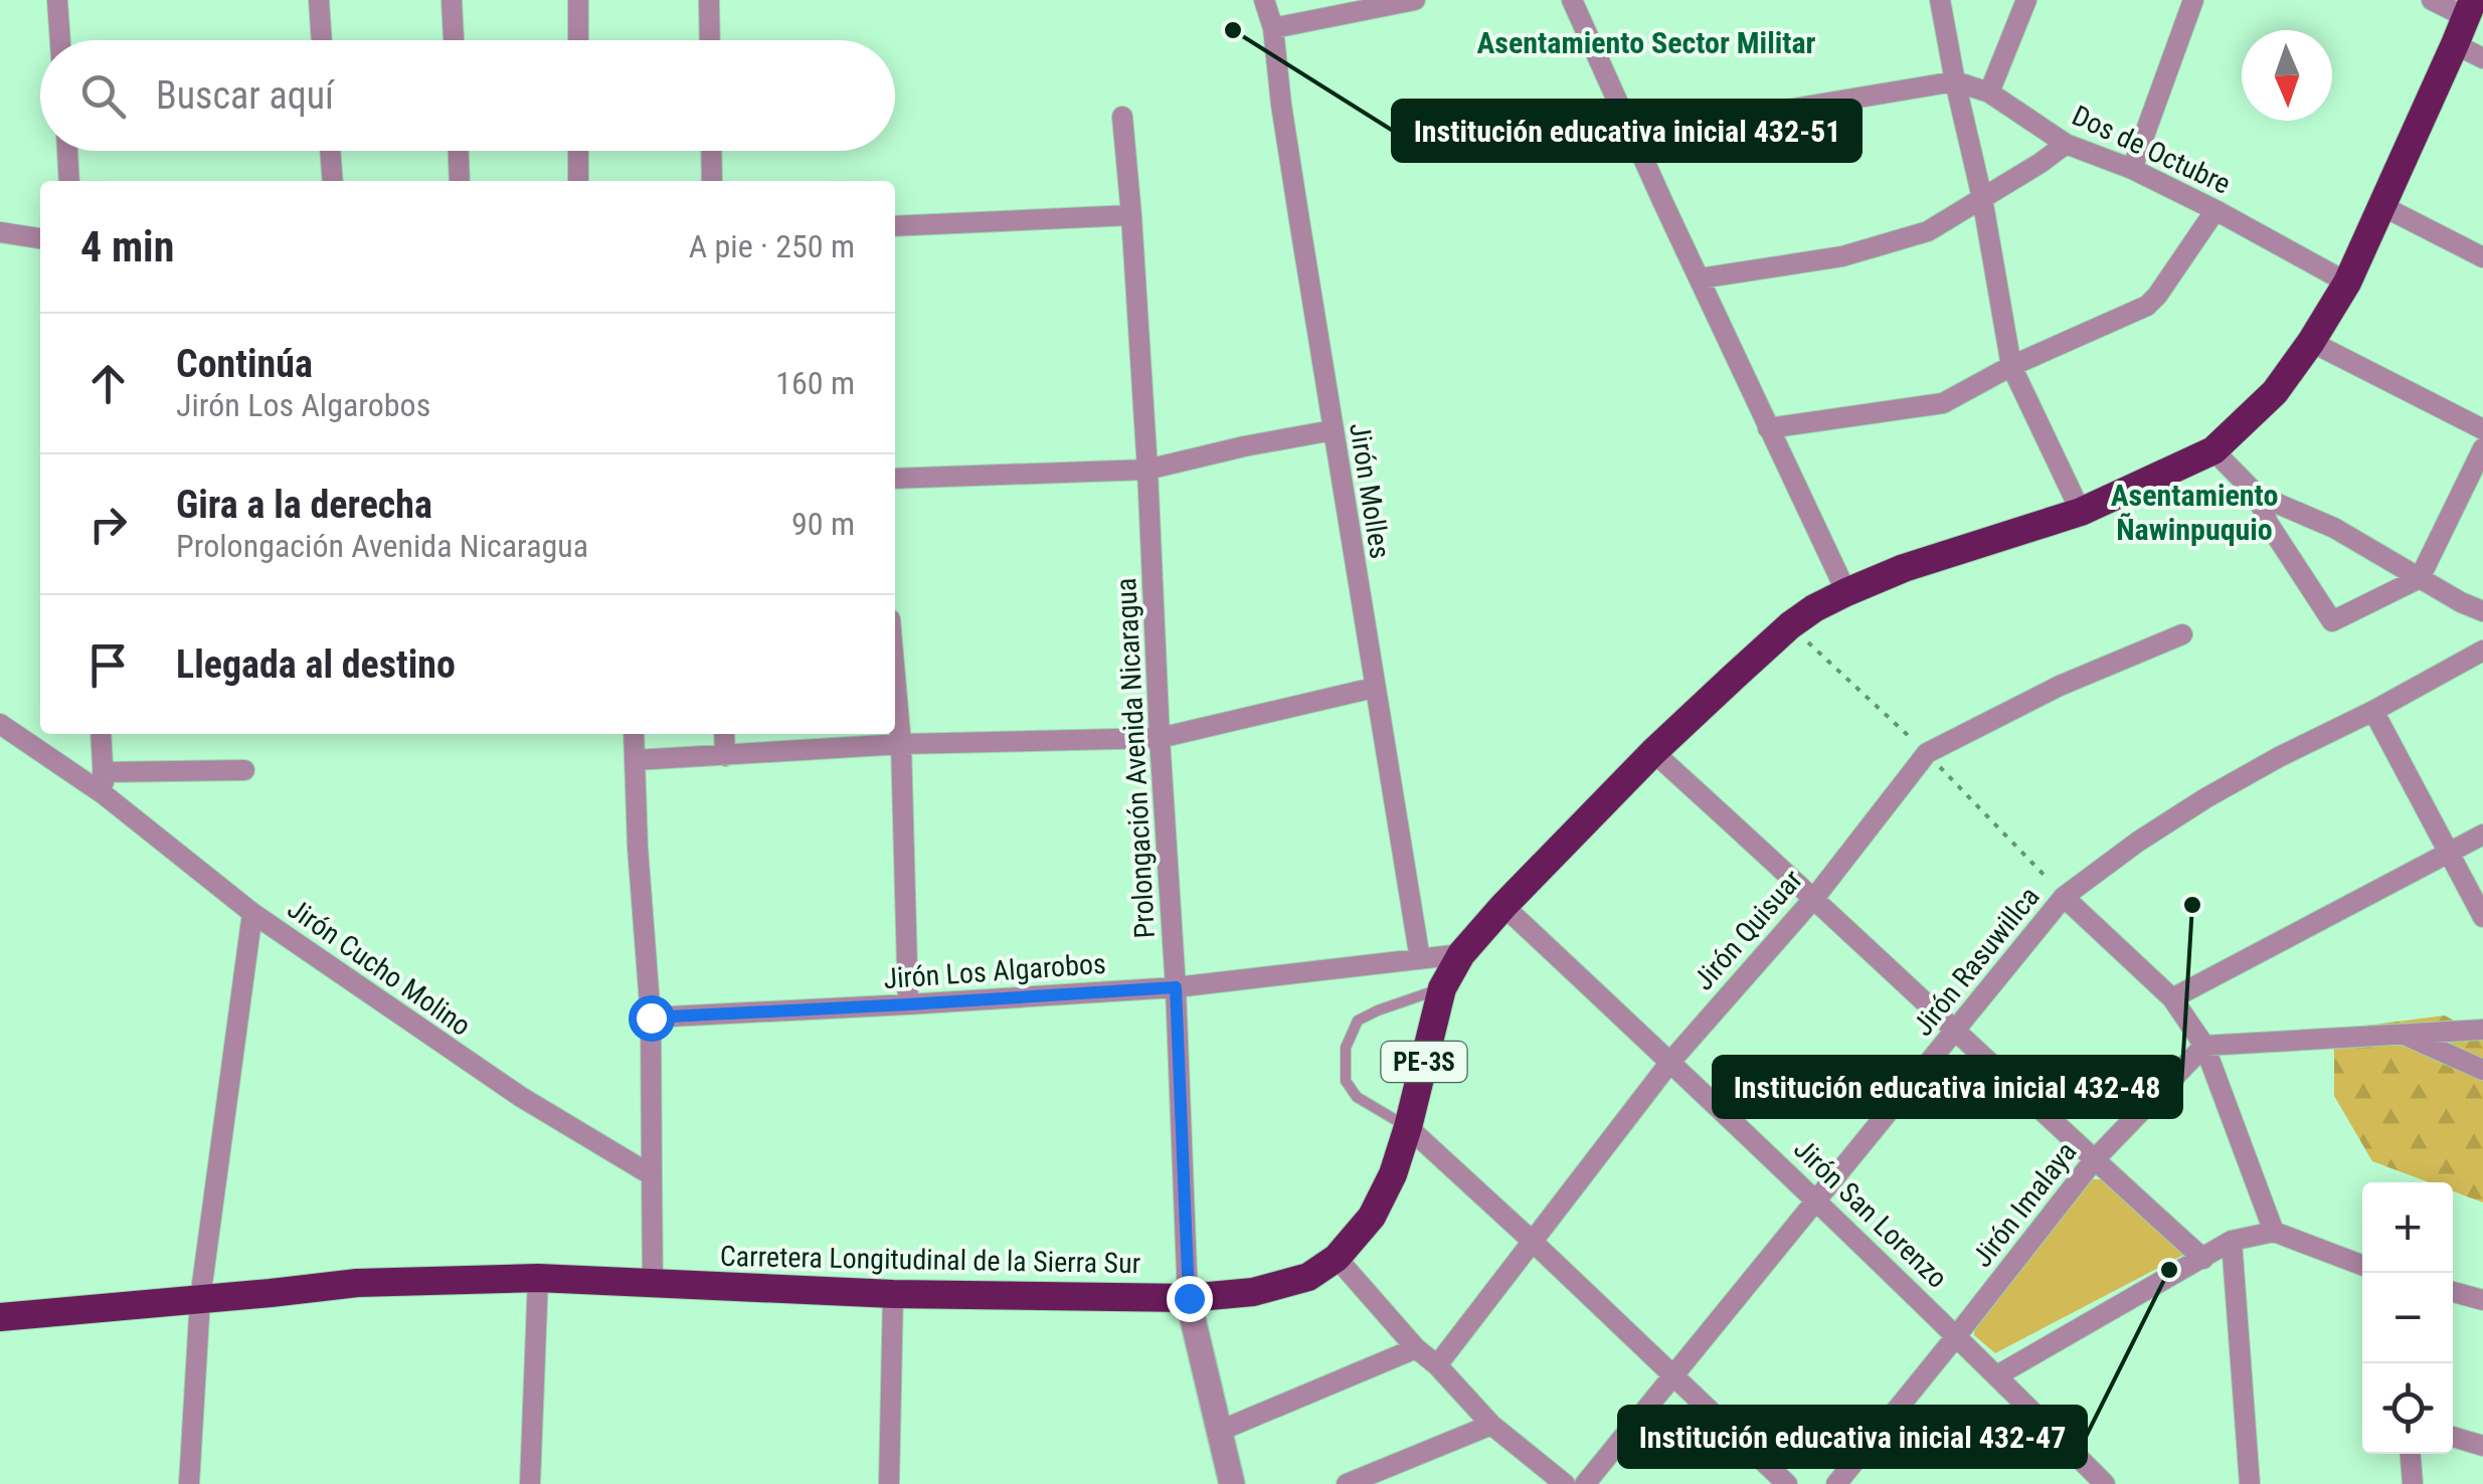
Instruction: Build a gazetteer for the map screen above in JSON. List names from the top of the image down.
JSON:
{
  "streets": {
    "highway": ["PE-3S", "Carretera Longitudinal de la Sierra Sur"],
    "street": [
      "Dos de Octubre",
      "Jirón Molles",
      "Prolongación Avenida Nicaragua",
      "Jirón Quisuar",
      "Jirón Rasuwillca",
      "Jirón Cucho Molino",
      "Jirón Los Algarobos",
      "Jirón Imalaya",
      "Jirón San Lorenzo"
    ]
  },
  "crossings": [
    ["Dos de Octubre", "Carretera Longitudinal de la Sierra Sur"],
    ["Jirón Molles", "Jirón Los Algarobos"],
    ["Prolongación Avenida Nicaragua", "Jirón Los Algarobos"],
    ["Prolongación Avenida Nicaragua", "Carretera Longitudinal de la Sierra Sur"],
    ["Jirón Quisuar", "Jirón San Lorenzo"],
    ["Jirón Rasuwillca", "Jirón San Lorenzo"],
    ["Jirón Los Algarobos", "Carretera Longitudinal de la Sierra Sur"],
    ["Jirón Imalaya", "Jirón San Lorenzo"],
    ["Jirón San Lorenzo", "Carretera Longitudinal de la Sierra Sur"]
  ],
  "districts": ["Asentamiento Sector Militar", "Asentamiento Ñawinpuquio"],
  "places": ["Institución educativa inicial 432-51", "Institución educativa inicial 432-48", "Institución educativa inicial 432-47"],
  "north": "bottom",
  "page": {
    "search": "Buscar aquí",
    "heading": ["4 min", "A pie · 250 m"],
    "list": [
      ["Continúa", "Jirón Los Algarobos", "160 m"],
      ["Gira a la derecha", "Prolongación Avenida Nicaragua", "90 m"],
      "Llegada al destino"
    ],
    "map_buttons": ["+", "−"]
  }
}
